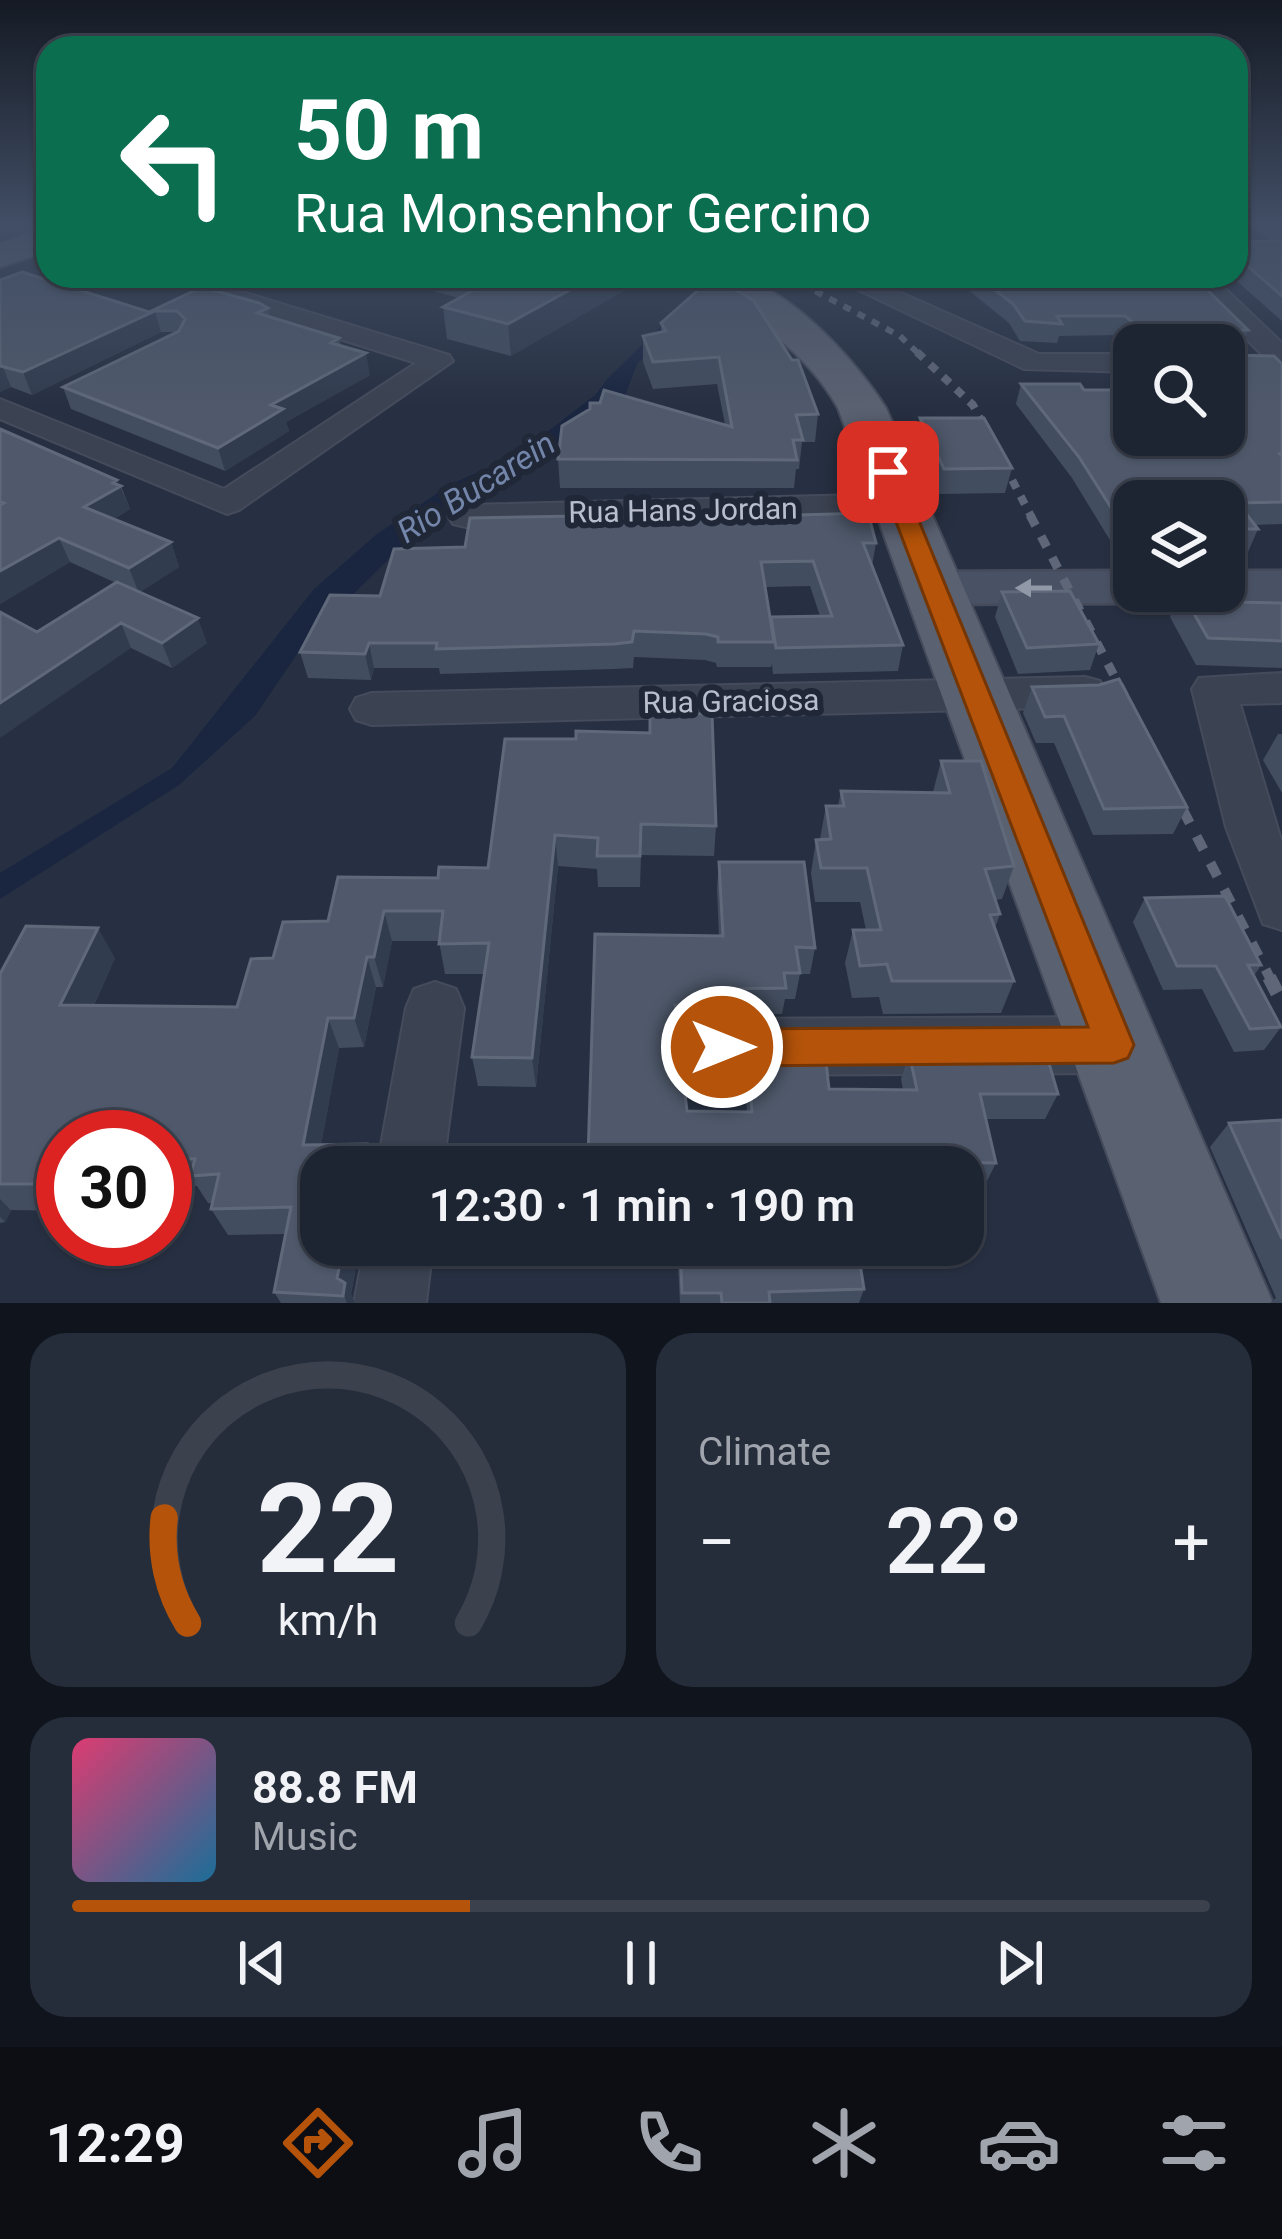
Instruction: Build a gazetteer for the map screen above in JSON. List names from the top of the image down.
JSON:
{
  "streets": {
    "street": ["Rua Hans Jordan", "Rua Graciosa"]
  },
  "water": ["Rio Bucarein"],
  "page": {
    "turn": ["50 m", "Rua Monsenhor Gercino"],
    "limit": "30",
    "trip": "12:30 · 1 min · 190 m",
    "tile": "Climate",
    "heat": ["−", "22°", "+"],
    "song": ["88.8 FM", "Music"],
    "tabs": "12:29",
    "gauge": ["22", "km/h"]
  }
}
